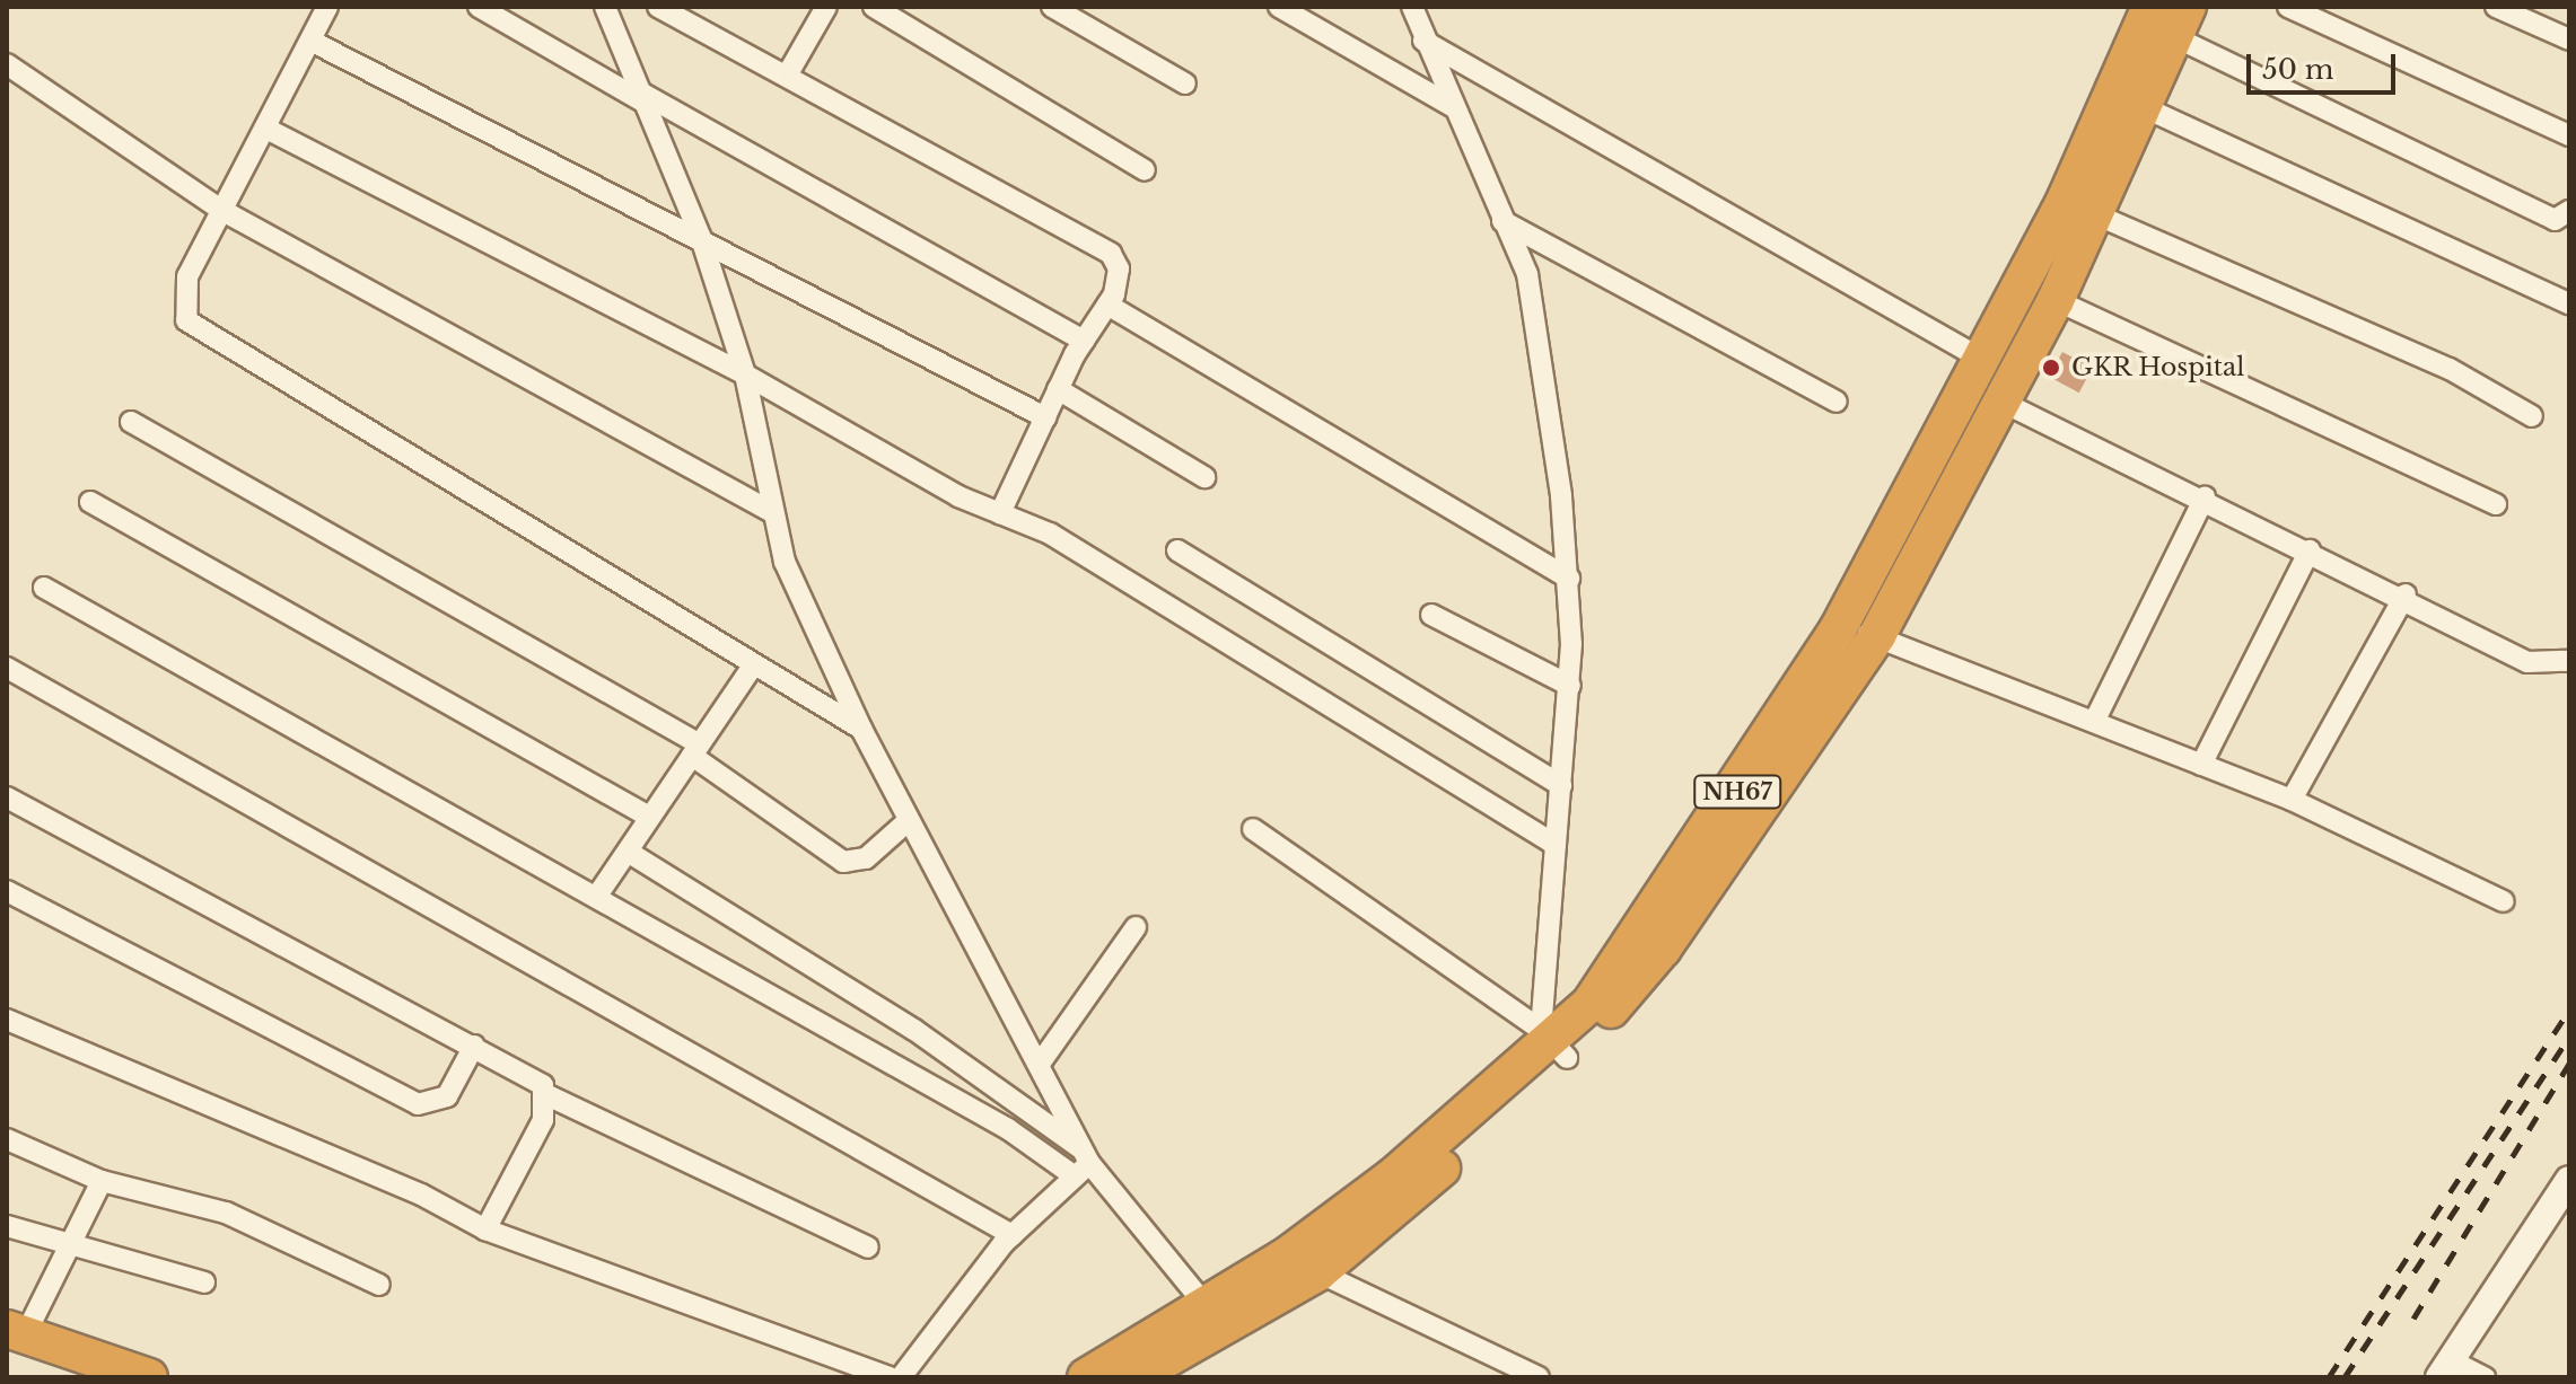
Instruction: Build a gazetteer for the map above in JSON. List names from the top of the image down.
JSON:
{
  "streets": {
    "highway": ["NH67"]
  },
  "places": ["GKR Hospital"],
  "scale_bar": "50 m"
}
